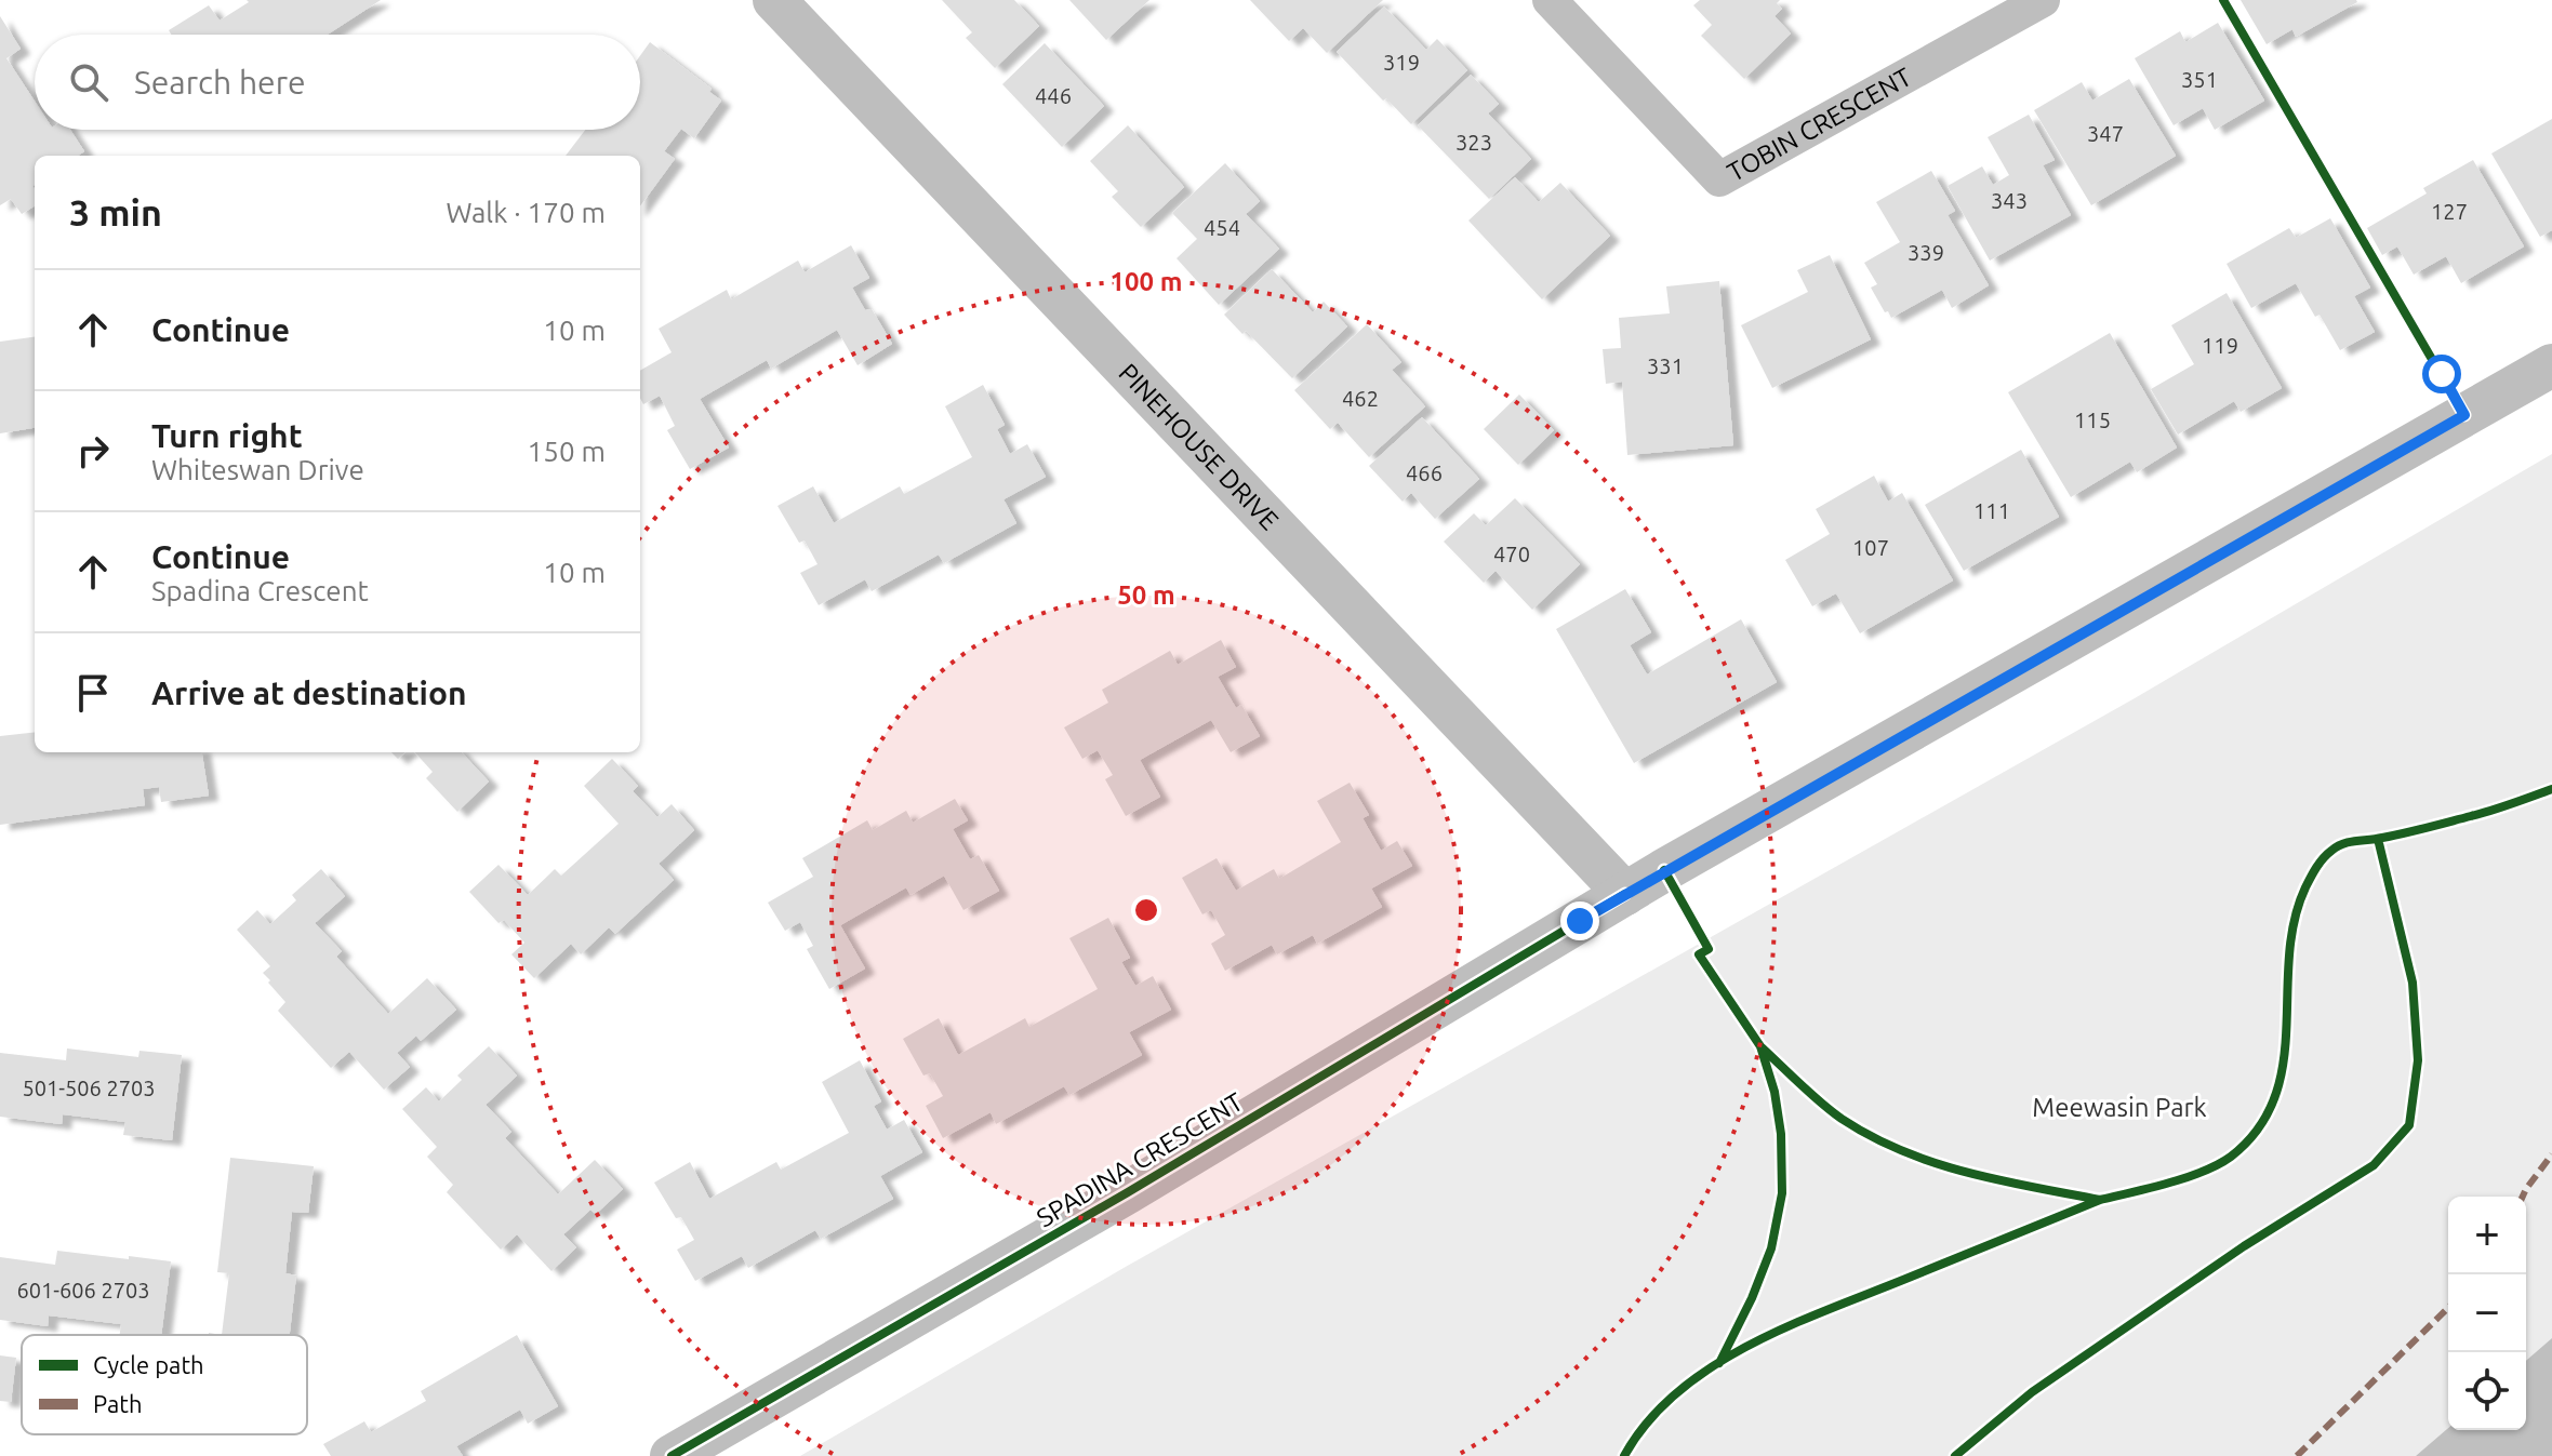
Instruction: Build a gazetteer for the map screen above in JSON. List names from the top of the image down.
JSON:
{
  "streets": {
    "street": ["TOBIN CRESCENT", "PINEHOUSE DRIVE", "SPADINA CRESCENT"]
  },
  "crossings": [
    ["PINEHOUSE DRIVE", "SPADINA CRESCENT"]
  ],
  "parks": ["Meewasin Park"],
  "house_numbers": [
    "319",
    "351",
    "446",
    "347",
    "323",
    "343",
    "127",
    "454",
    "339",
    "119",
    "331",
    "462",
    "115",
    "466",
    "111",
    "107",
    "470",
    "501-506 2703",
    "601-606 2703"
  ],
  "legend": ["Cycle path", "Path"],
  "page": {
    "search": "Search here",
    "heading": ["3 min", "Walk · 170 m"],
    "list": [
      ["Continue", "10 m"],
      ["Turn right", "Whiteswan Drive", "150 m"],
      ["Continue", "Spadina Crescent", "10 m"],
      "Arrive at destination"
    ],
    "map_buttons": ["+", "−"]
  },
  "rings": ["100 m", "50 m"]
}
